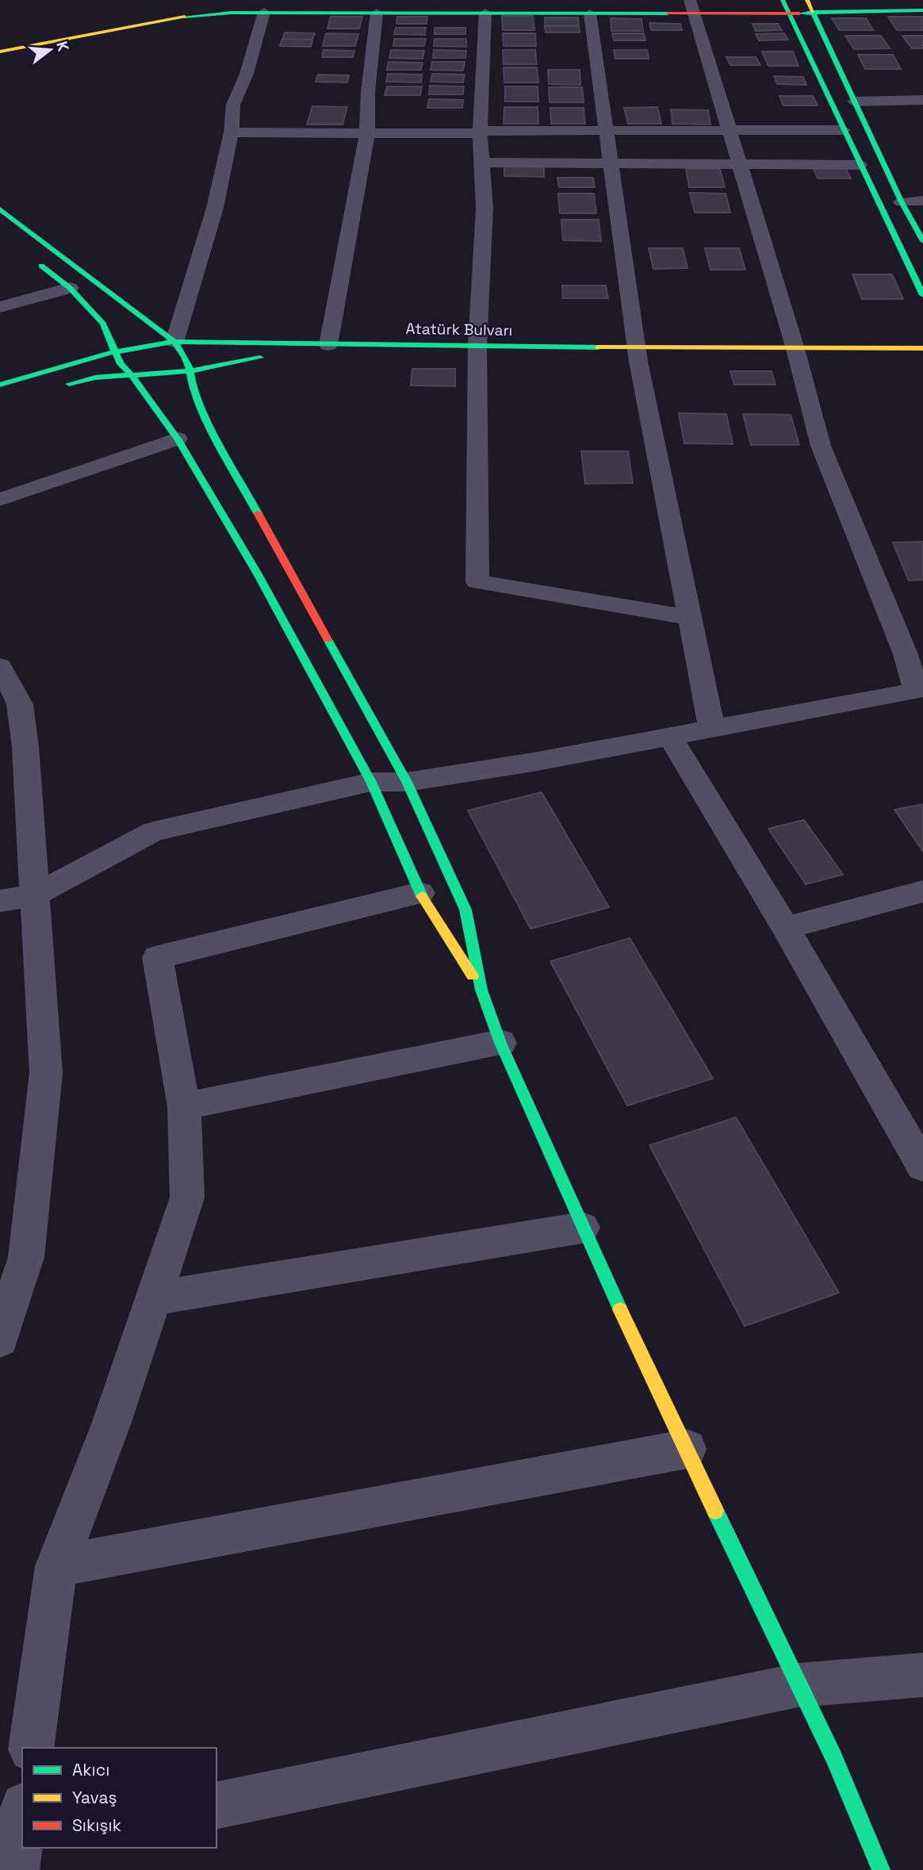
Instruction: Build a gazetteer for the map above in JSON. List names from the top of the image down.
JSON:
{
  "streets": {
    "main road": ["Atatürk Bulvarı"]
  },
  "legend": ["Akıcı", "Yavaş", "Sıkışık"],
  "north": "right"
}
